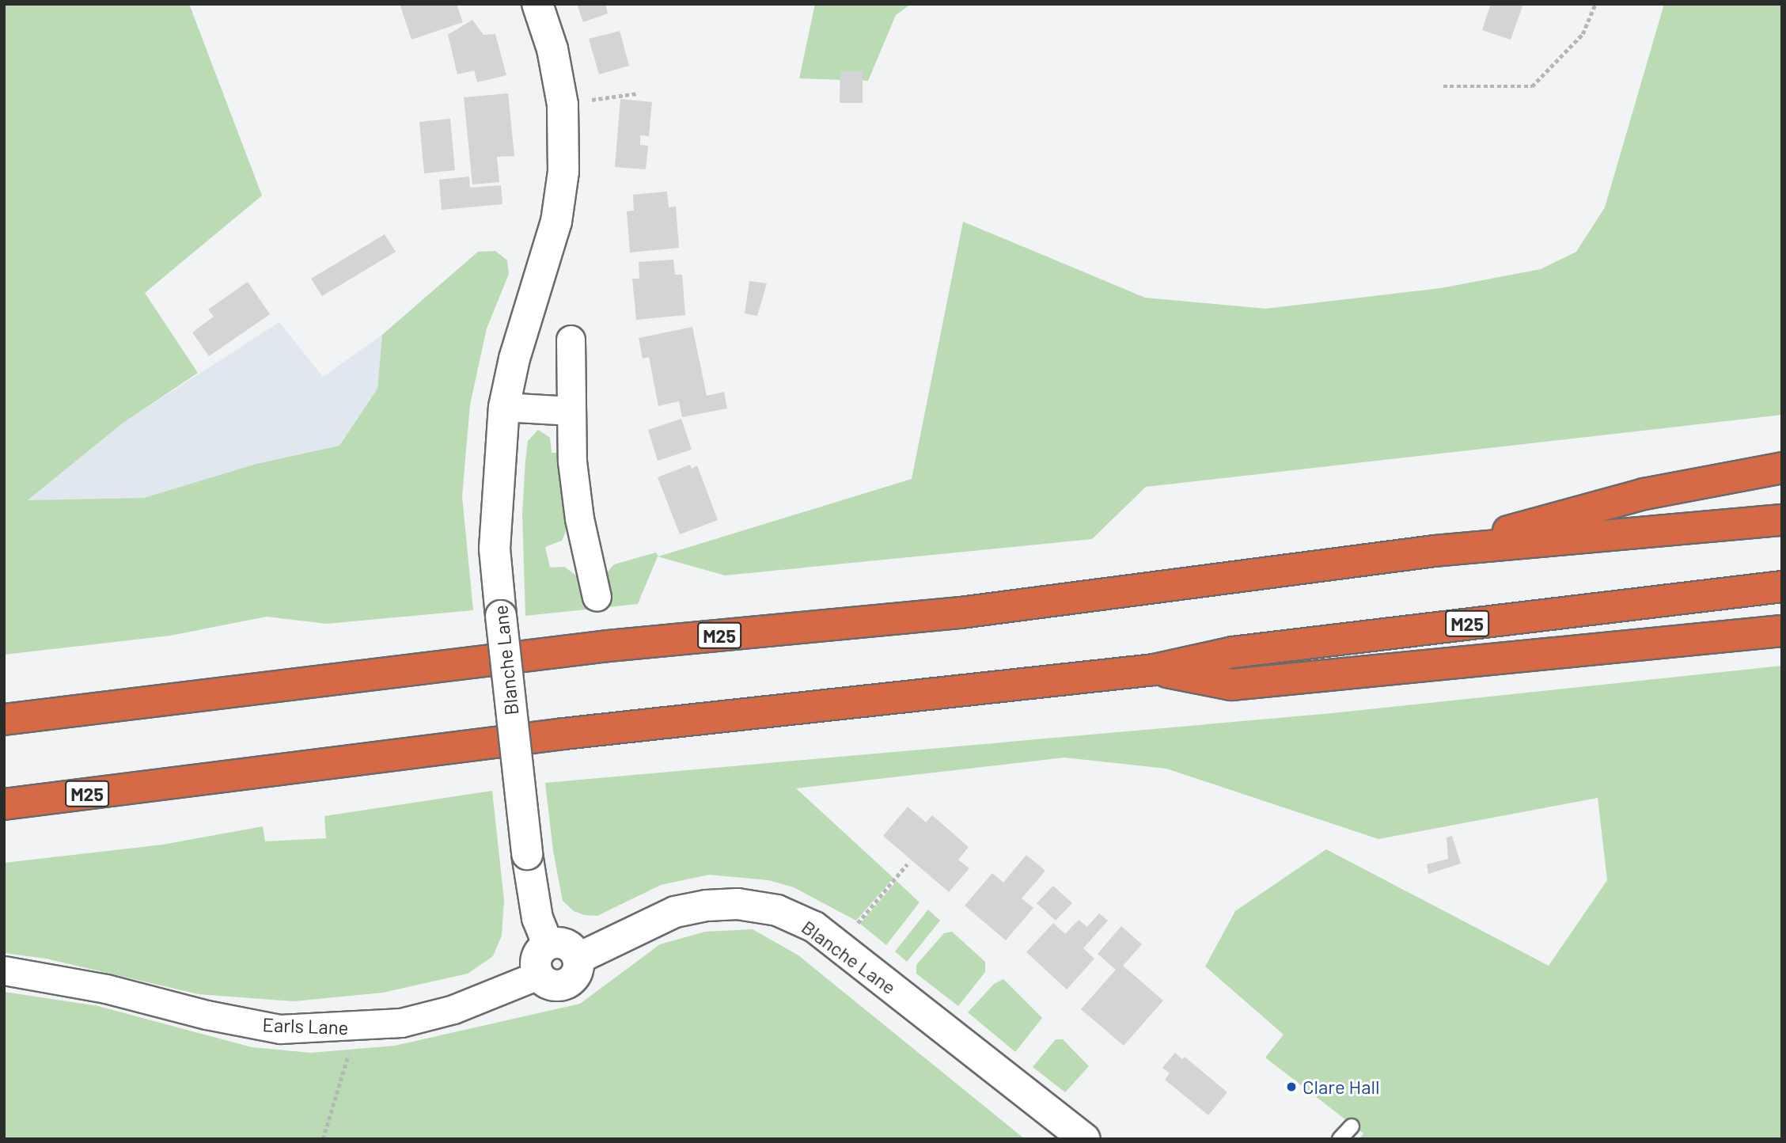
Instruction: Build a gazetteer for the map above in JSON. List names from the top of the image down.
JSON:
{
  "streets": {
    "highway": ["M25"],
    "street": ["Blanche Lane", "Earls Lane"]
  },
  "crossings": [
    ["Blanche Lane", "Earls Lane"]
  ],
  "places": ["Clare Hall"]
}
